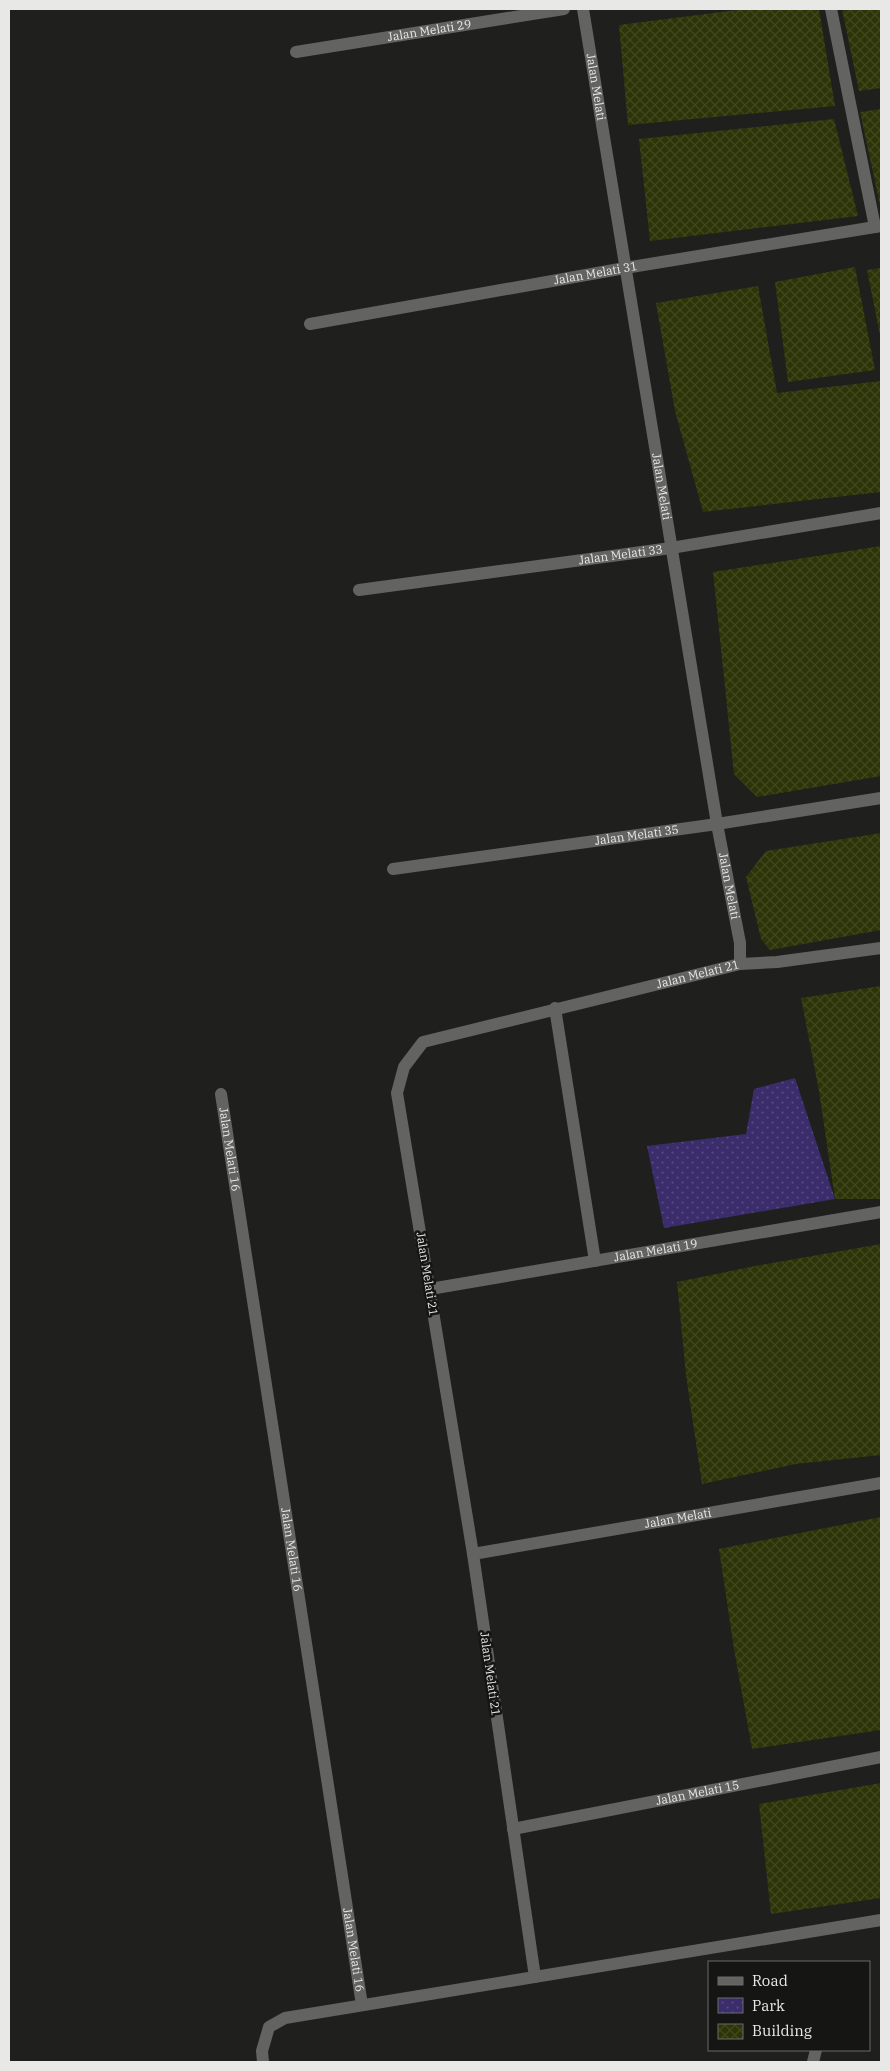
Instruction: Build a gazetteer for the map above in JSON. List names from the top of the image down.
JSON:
{
  "streets": {
    "street": [
      "Jalan Melati 29",
      "Jalan Melati",
      "Jalan Melati 31",
      "Jalan Melati 33",
      "Jalan Melati 35",
      "Jalan Melati 21",
      "Jalan Melati 16",
      "Jalan Melati 19",
      "Jalan Melati 15"
    ]
  },
  "crossings": [
    ["Jalan Melati", "Jalan Melati 31"],
    ["Jalan Melati", "Jalan Melati 33"],
    ["Jalan Melati", "Jalan Melati 35"],
    ["Jalan Melati", "Jalan Melati 21"],
    ["Jalan Melati 21", "Jalan Melati 19"],
    ["Jalan Melati 21", "Jalan Melati 15"]
  ],
  "legend": ["Road", "Park", "Building"]
}
